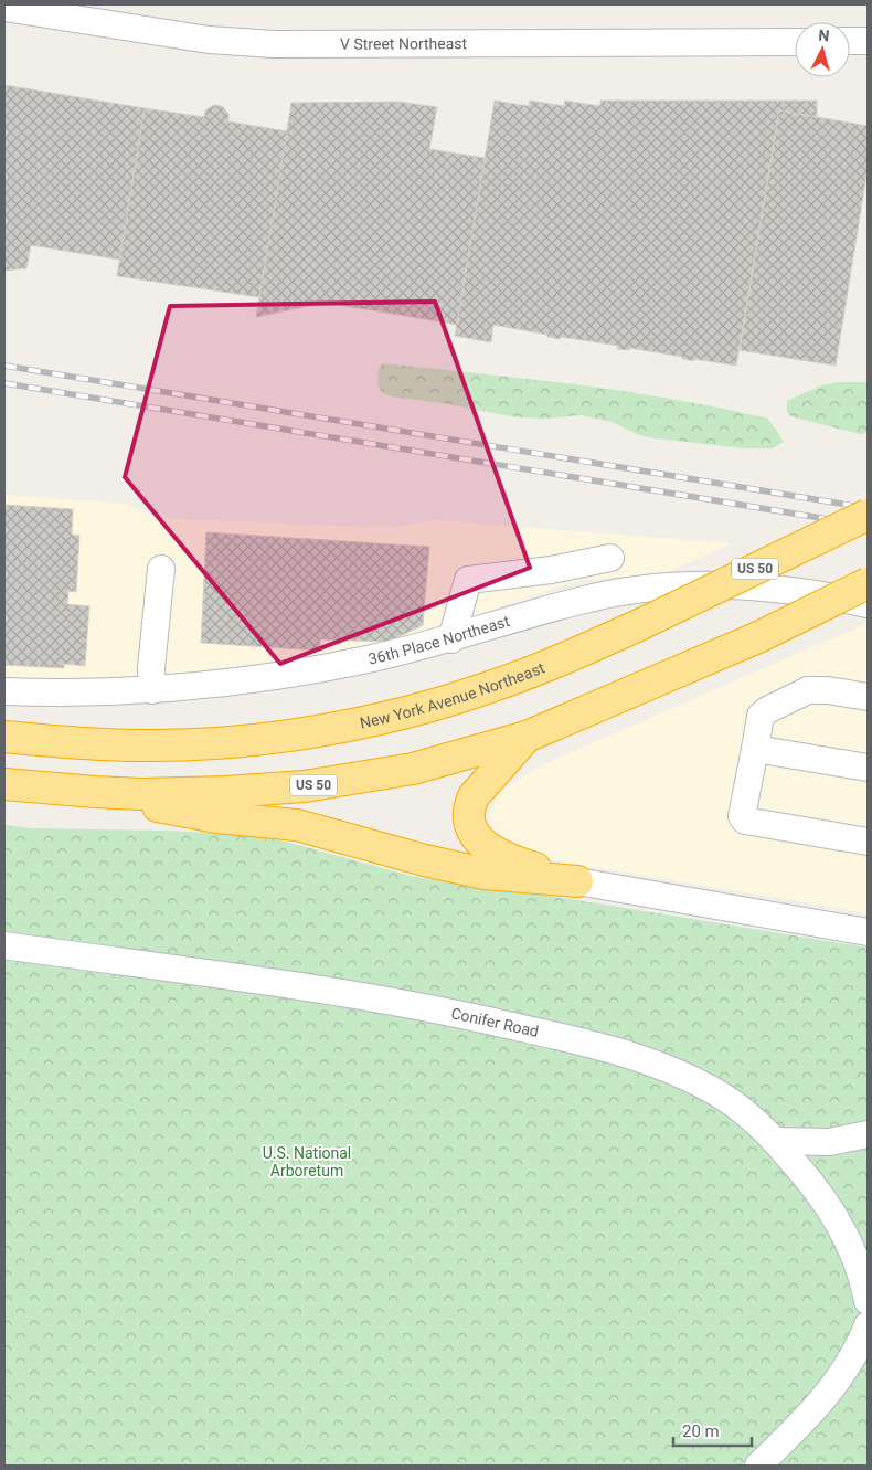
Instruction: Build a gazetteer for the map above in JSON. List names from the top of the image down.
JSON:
{
  "streets": {
    "highway": ["US 50", "New York Avenue Northeast"],
    "street": ["V Street Northeast", "36th Place Northeast", "Conifer Road"]
  },
  "parks": ["U.S. National Arboretum"],
  "scale_bar": "20 m",
  "north": "top"
}
